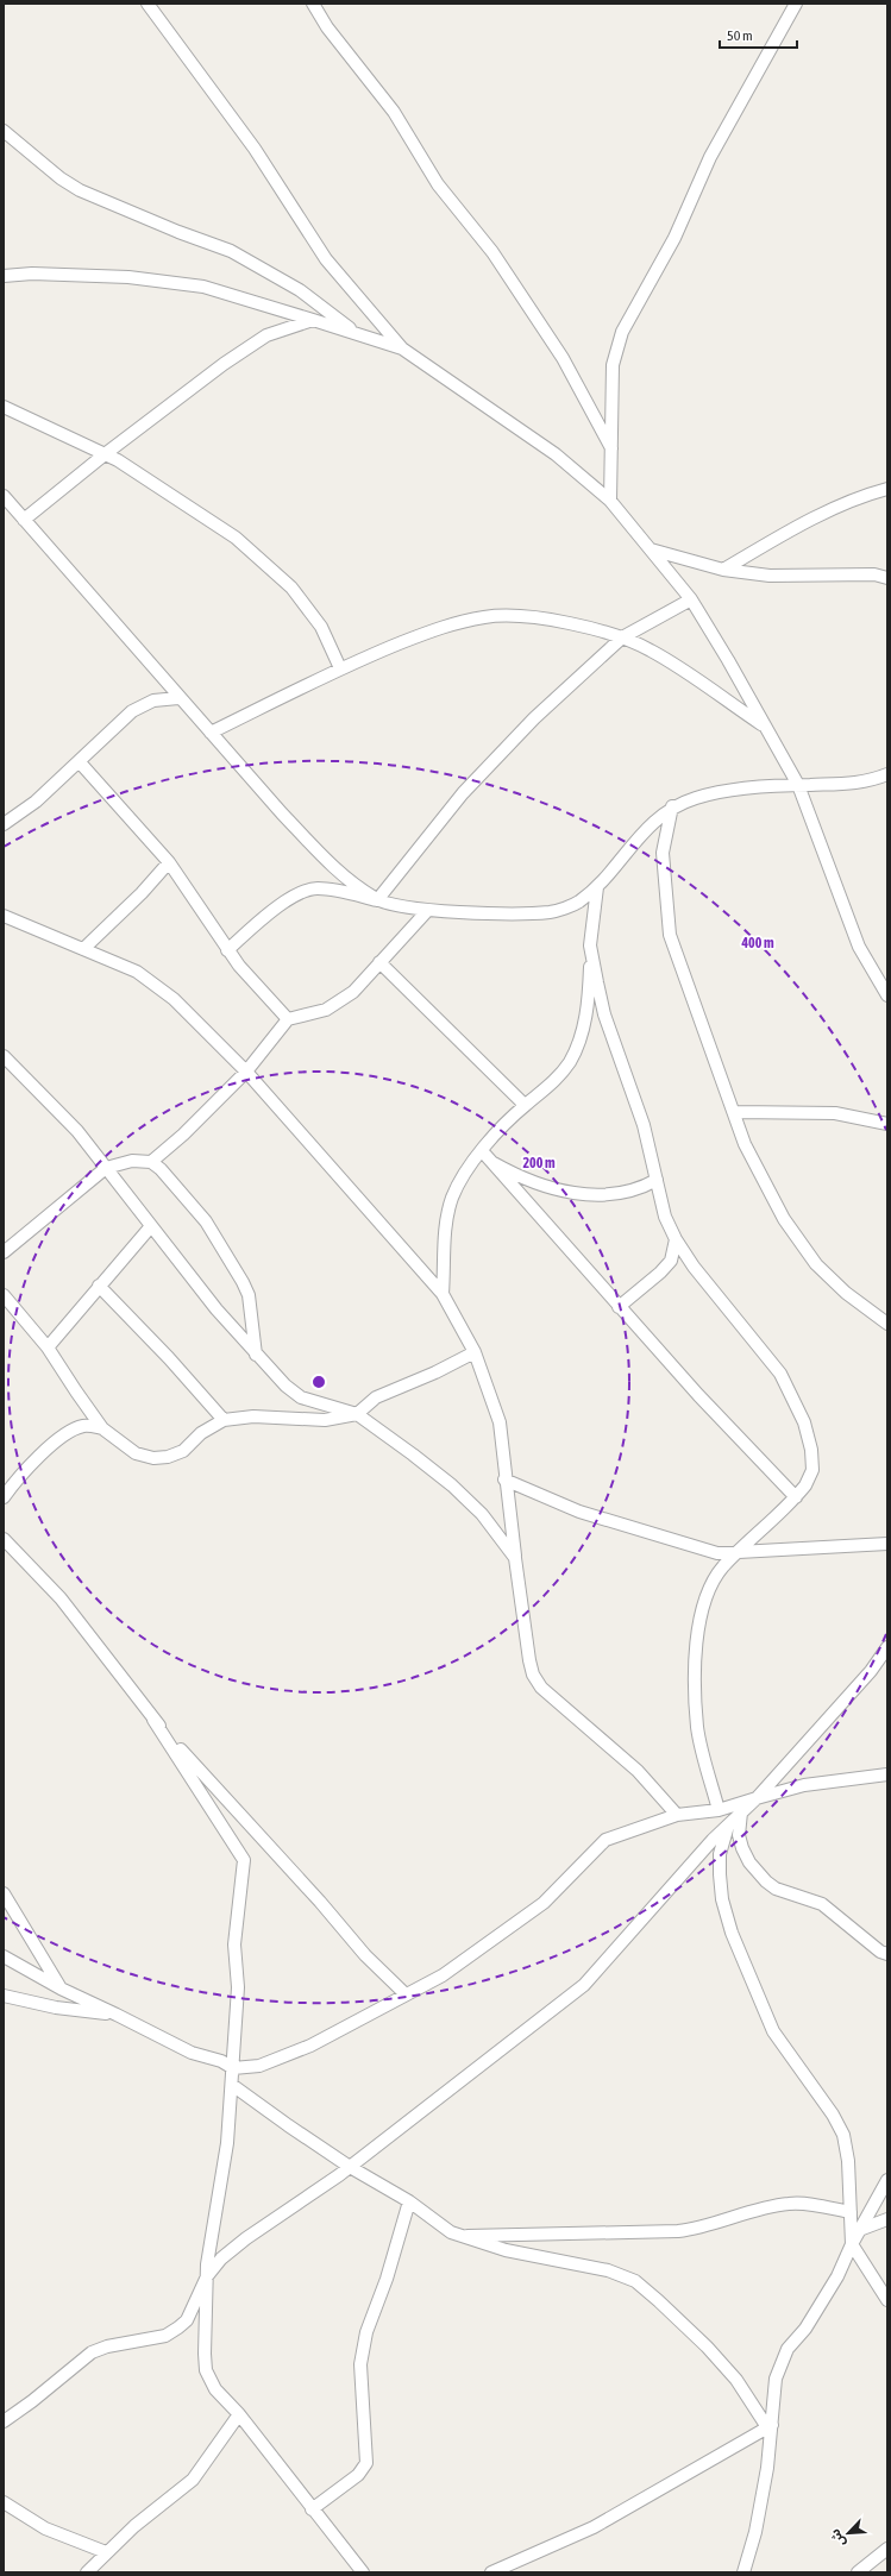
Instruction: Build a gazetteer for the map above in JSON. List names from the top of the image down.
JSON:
{
  "scale_bar": "50 m",
  "north": "bottom left",
  "rings": ["400 m", "200 m"]
}
